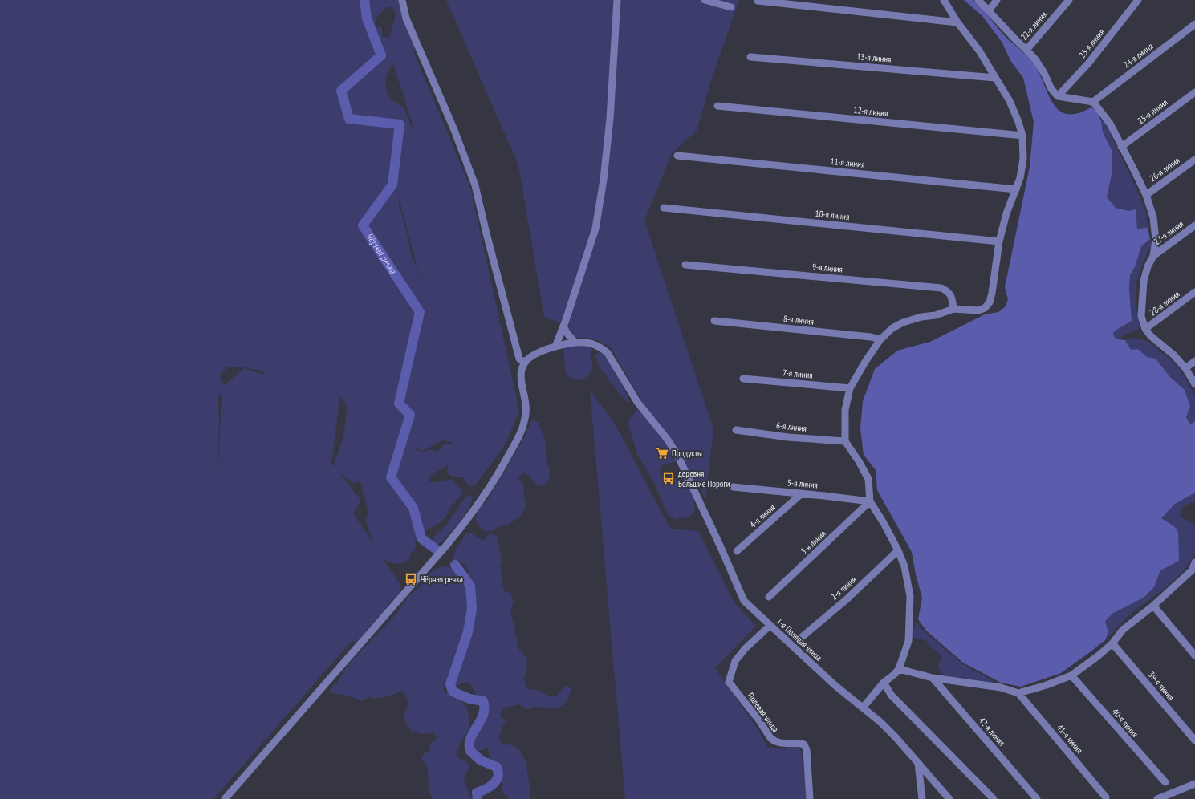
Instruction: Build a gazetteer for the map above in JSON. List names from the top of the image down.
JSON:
{
  "streets": {
    "street": [
      "22-я линия",
      "23-я линия",
      "24-я линия",
      "13-я линия",
      "12-я линия",
      "25-я линия",
      "11-я линия",
      "26-я линия",
      "10-я линия",
      "27-я линия",
      "9-я линия",
      "28-я линия",
      "8-я линия",
      "7-я линия",
      "6-я линия",
      "5-я линия",
      "4-я линия",
      "3-я линия",
      "2-я линия",
      "1-я Полевая улица",
      "39-я линия",
      "Полевая улица",
      "40-я линия",
      "42-я линия",
      "41-я линия"
    ]
  },
  "crossings": [
    ["5-я линия", "4-я линия"],
    ["5-я линия", "3-я линия"],
    ["1-я Полевая улица", "Полевая улица"]
  ],
  "water": ["Чёрная речка"],
  "places": {
    "supermarket": ["Продукты"],
    "bus stop": ["деревня Большие Пороги", "Чёрная речка"]
  }
}
